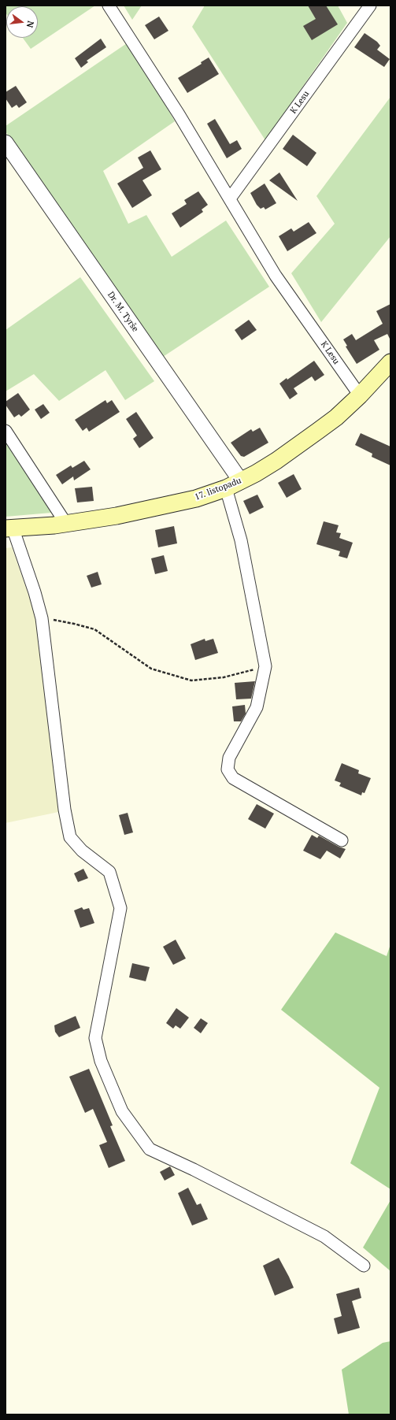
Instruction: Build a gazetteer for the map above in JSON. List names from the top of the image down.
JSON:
{
  "streets": {
    "main road": ["17. listopadu"],
    "street": ["K Lesu", "Dr. M. Tyrše"]
  },
  "crossings": [
    ["K Lesu", "17. listopadu"],
    ["Dr. M. Tyrše", "17. listopadu"]
  ],
  "north": "right"
}
